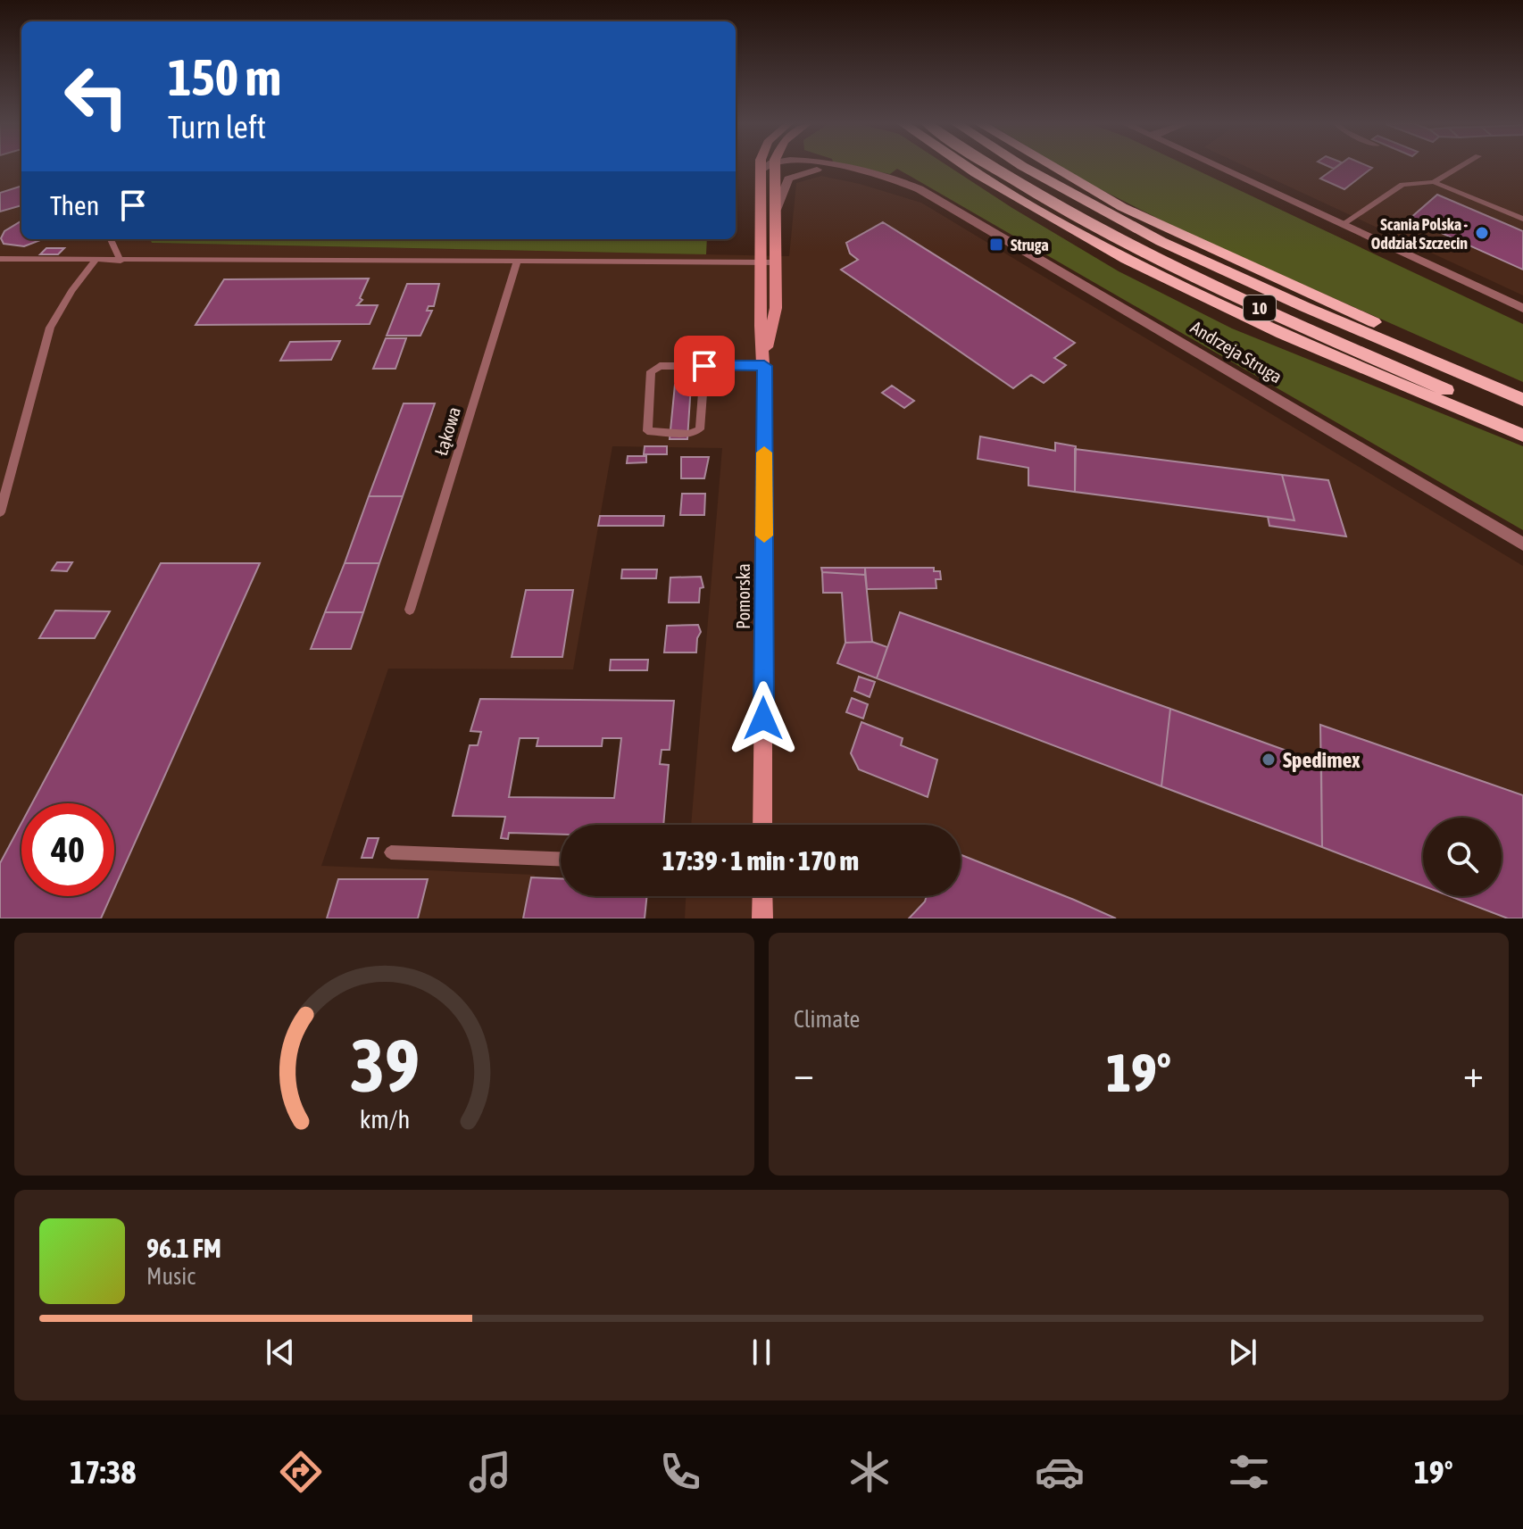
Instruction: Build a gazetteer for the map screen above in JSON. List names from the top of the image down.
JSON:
{
  "streets": {
    "main road": ["10"],
    "street": ["Andrzeja Struga", "Pomorska"],
    "lane": ["Łąkowa"]
  },
  "crossings": [
    ["Andrzeja Struga", "Pomorska"]
  ],
  "places": {
    "other": ["Scania Polska - Oddział Szczecin", "Spedimex"],
    "transit": ["Struga"]
  },
  "page": {
    "turn": ["150 m", "Turn left"],
    "then": "Then",
    "limit": "40",
    "trip": "17:39 · 1 min · 170 m",
    "tile": "Climate",
    "heat": ["−", "19°", "+"],
    "song": ["96.1 FM", "Music"],
    "tabs": ["17:38", "19°"],
    "gauge": ["39", "km/h"]
  }
}
